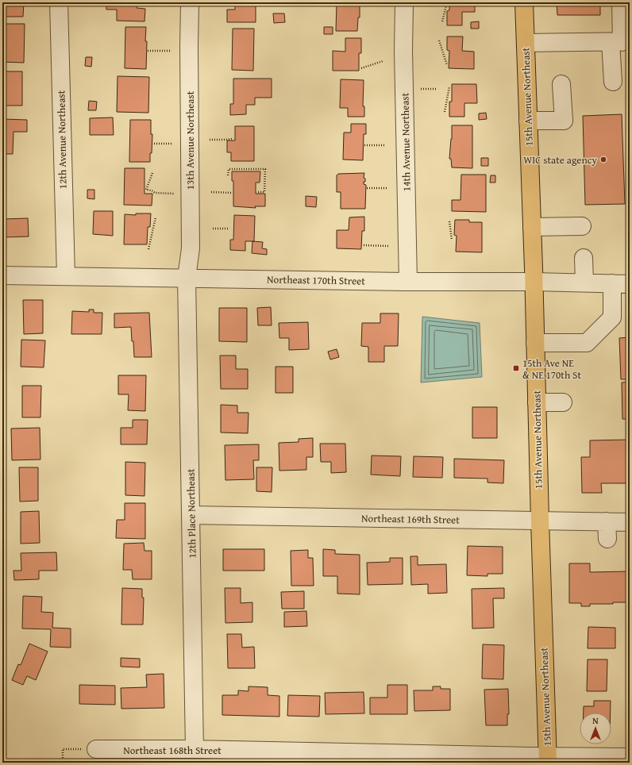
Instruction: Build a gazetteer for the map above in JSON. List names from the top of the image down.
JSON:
{
  "streets": {
    "main road": ["15th Avenue Northeast"],
    "street": [
      "12th Avenue Northeast",
      "13th Avenue Northeast",
      "14th Avenue Northeast",
      "Northeast 170th Street",
      "12th Place Northeast",
      "Northeast 169th Street",
      "Northeast 168th Street"
    ]
  },
  "crossings": [
    ["15th Avenue Northeast", "Northeast 170th Street"],
    ["15th Avenue Northeast", "Northeast 169th Street"],
    ["15th Avenue Northeast", "Northeast 168th Street"],
    ["12th Avenue Northeast", "Northeast 170th Street"],
    ["13th Avenue Northeast", "Northeast 170th Street"],
    ["13th Avenue Northeast", "12th Place Northeast"],
    ["14th Avenue Northeast", "Northeast 170th Street"],
    ["Northeast 170th Street", "12th Place Northeast"],
    ["12th Place Northeast", "Northeast 169th Street"],
    ["12th Place Northeast", "Northeast 168th Street"]
  ],
  "places": {
    "other": ["WIC state agency"],
    "transit": ["15th Ave NE & NE 170th St"]
  },
  "north": "top"
}
